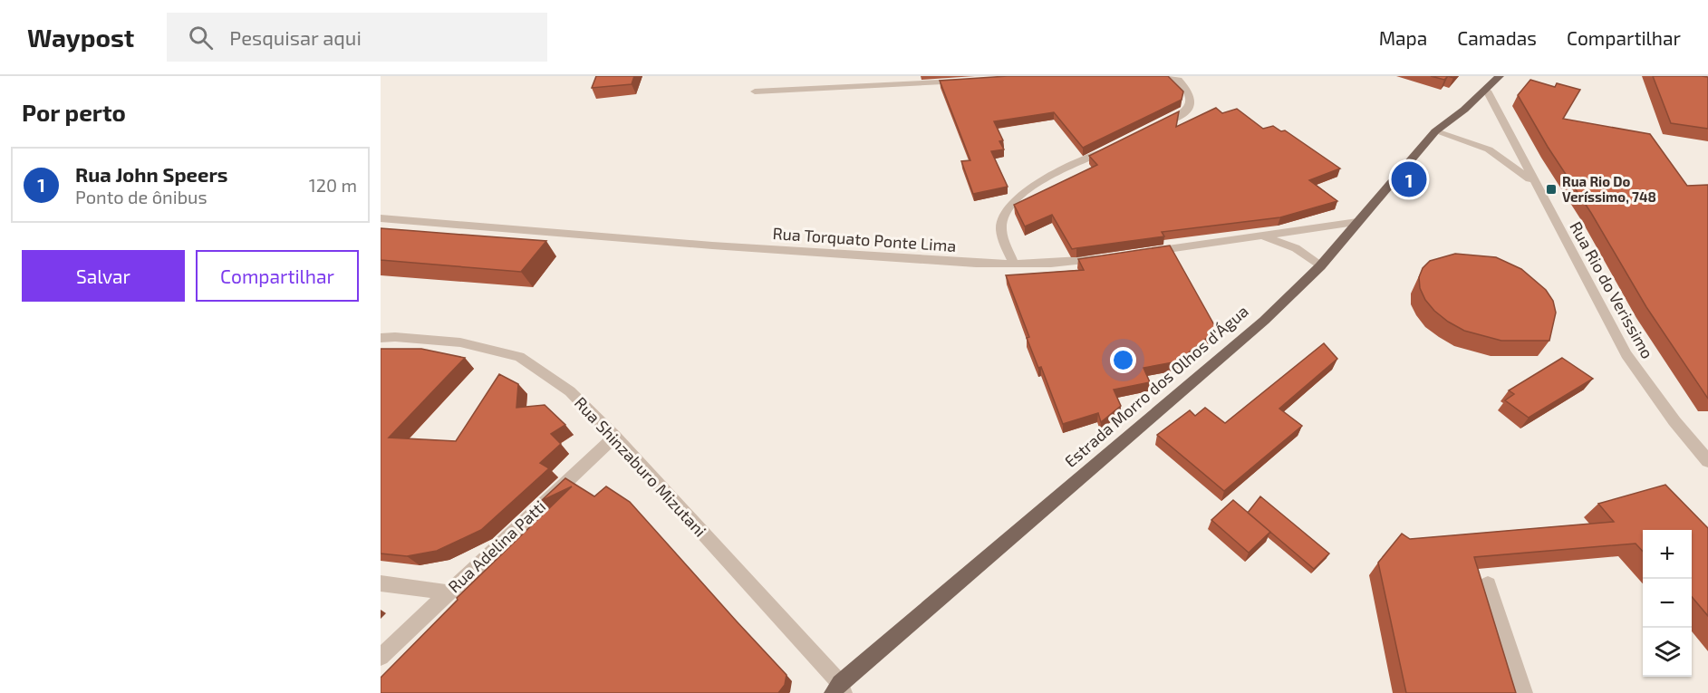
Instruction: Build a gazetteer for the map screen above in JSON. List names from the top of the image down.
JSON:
{
  "streets": {
    "main road": ["Estrada Morro dos Olhos d'Água"],
    "street": [
      "Rua Torquato Ponte Lima",
      "Rua Rio do Verissimo",
      "Rua Shinzaburo Mizutani",
      "Rua Adelina Patti"
    ]
  },
  "crossings": [
    ["Rua Rio do Verissimo", "Estrada Morro dos Olhos d'Água"],
    ["Estrada Morro dos Olhos d'Água", "Rua Shinzaburo Mizutani"],
    ["Rua Shinzaburo Mizutani", "Rua Adelina Patti"]
  ],
  "places": {
    "transit": ["Rua Rio Do Veríssimo, 748"]
  },
  "page": {
    "header": "Waypost",
    "search": "Pesquisar aqui",
    "nav": ["Mapa", "Camadas", "Compartilhar"],
    "heading": "Por perto",
    "list": [
      {
        "mark": "1",
        "name": "Rua John Speers",
        "note": "Ponto de ônibus",
        "value": "120 m"
      }
    ],
    "pins": "1",
    "buttons": ["Salvar", "Compartilhar"],
    "map_buttons": ["+", "−"]
  }
}
